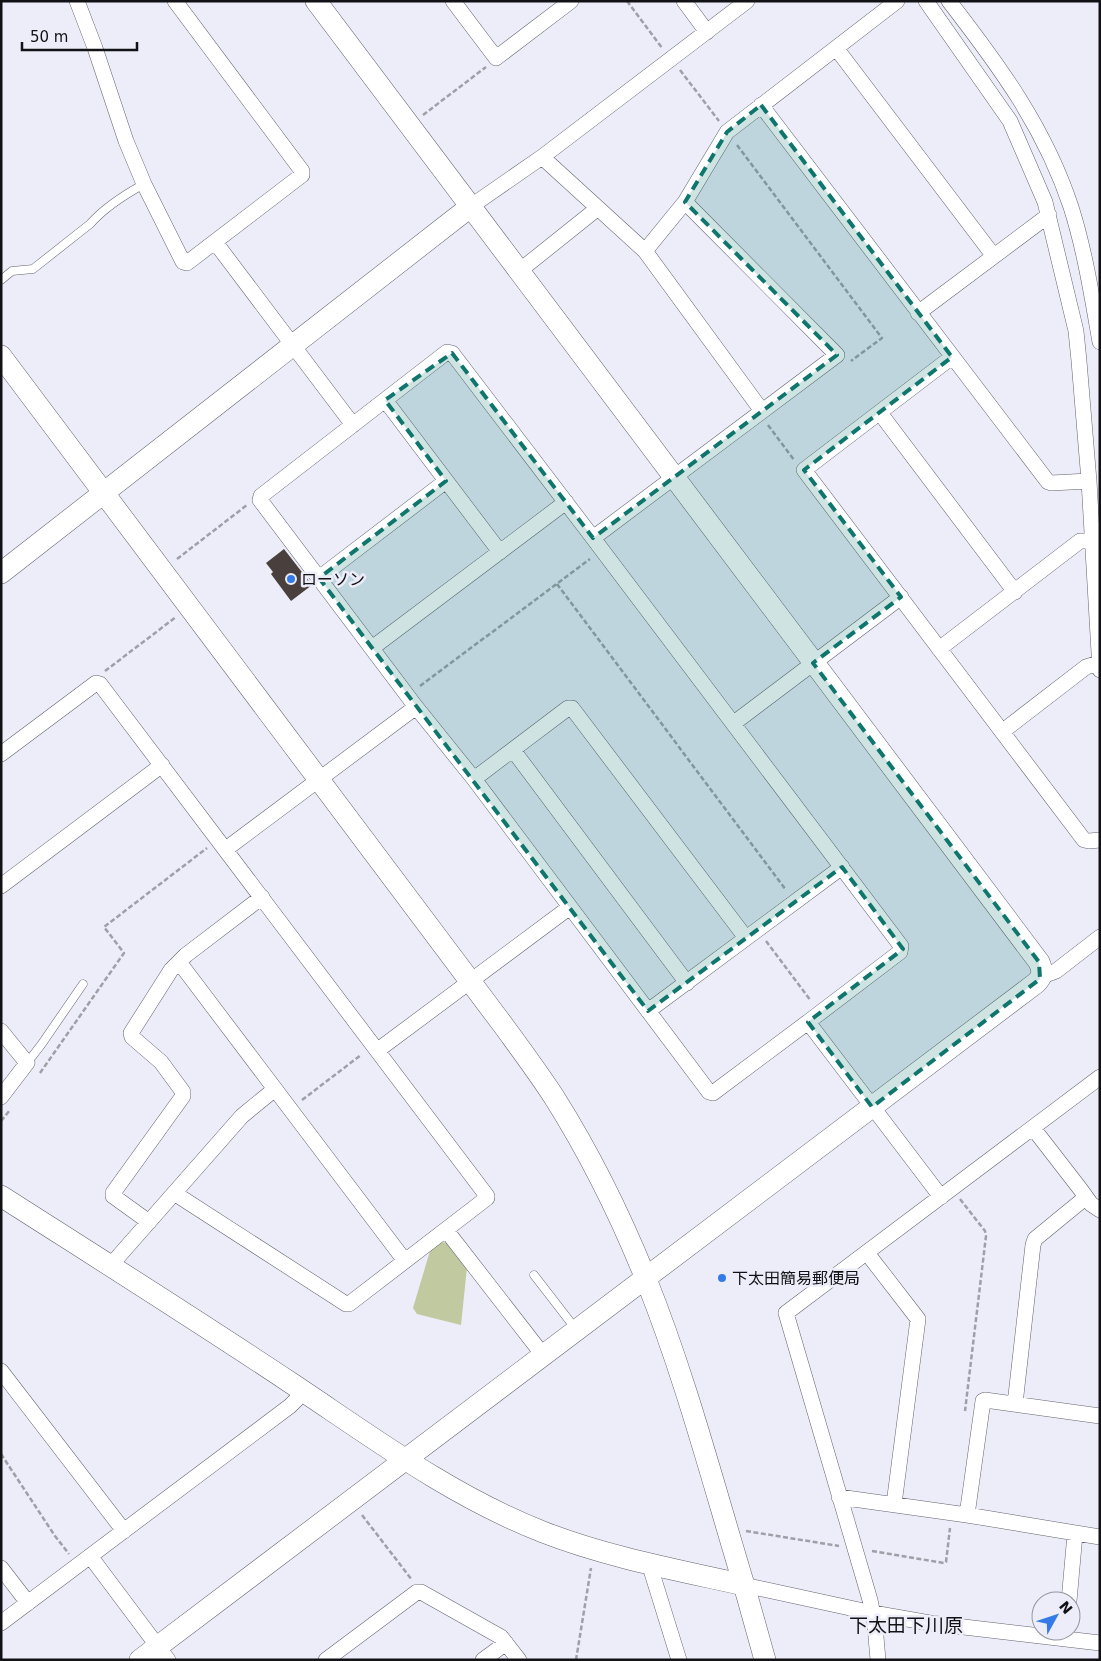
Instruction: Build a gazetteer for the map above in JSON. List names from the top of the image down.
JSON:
{
  "districts": ["下太田下川原"],
  "places": ["ローソン", "下太田簡易郵便局"],
  "scale_bar": "50 m",
  "north": "top right"
}
